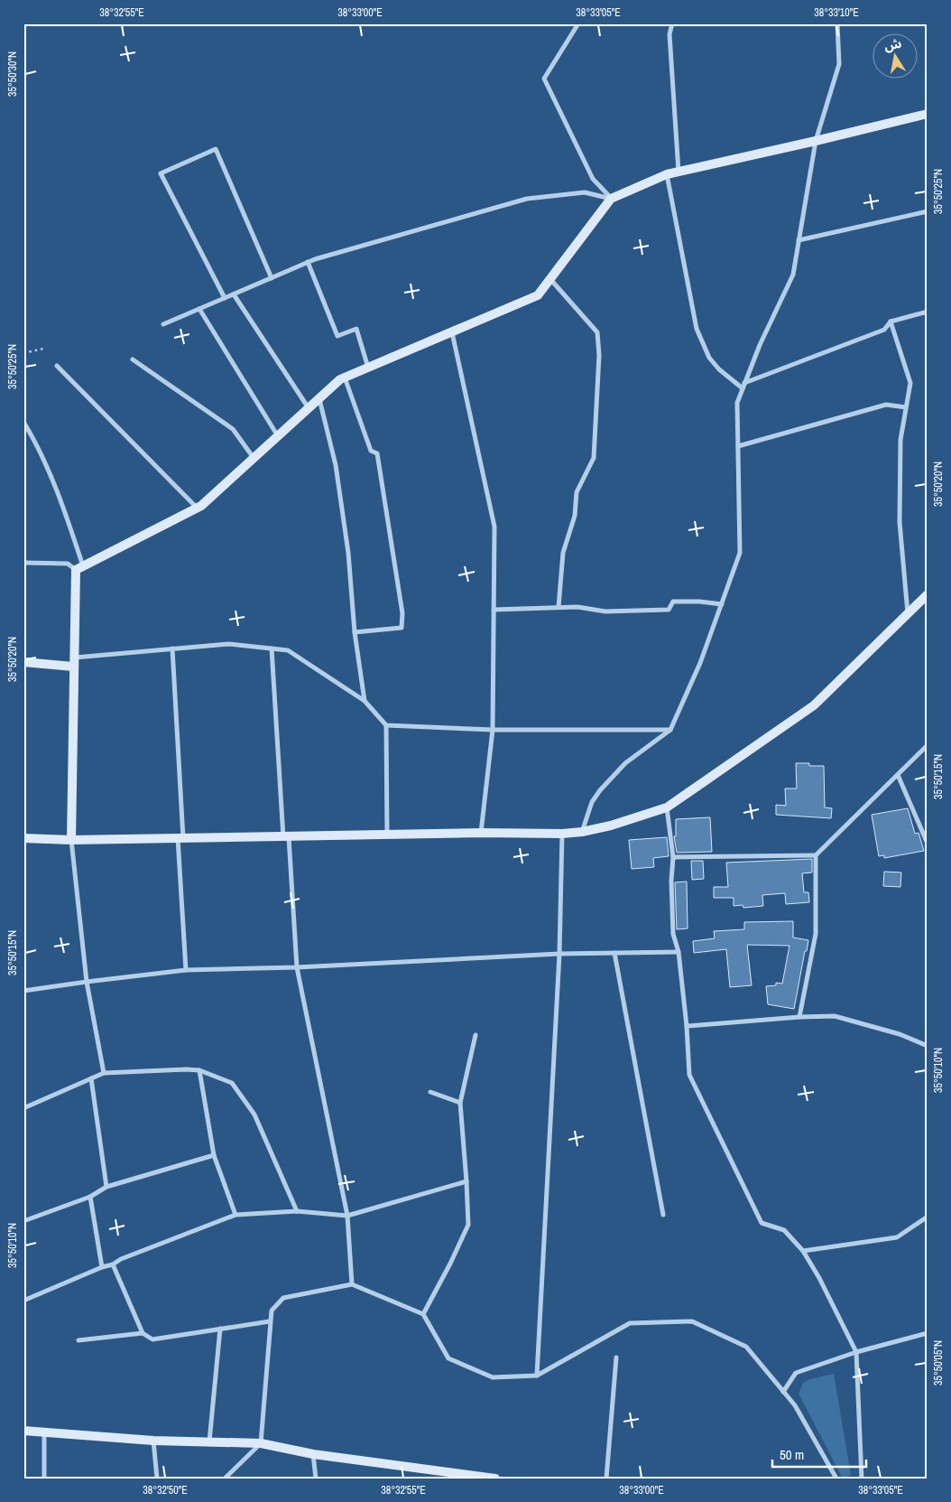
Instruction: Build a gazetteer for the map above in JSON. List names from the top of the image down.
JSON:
{
  "scale_bar": "50 m",
  "north": "top",
  "coordinates": [
    "38°32'55\"E",
    "38°33'00\"E",
    "38°33'05\"E",
    "38°33'10\"E",
    "35°50'30\"N",
    "35°50'25\"N",
    "35°50'20\"N",
    "35°50'15\"N",
    "35°50'10\"N",
    "35°50'05\"N",
    "38°32'50\"E"
  ]
}
